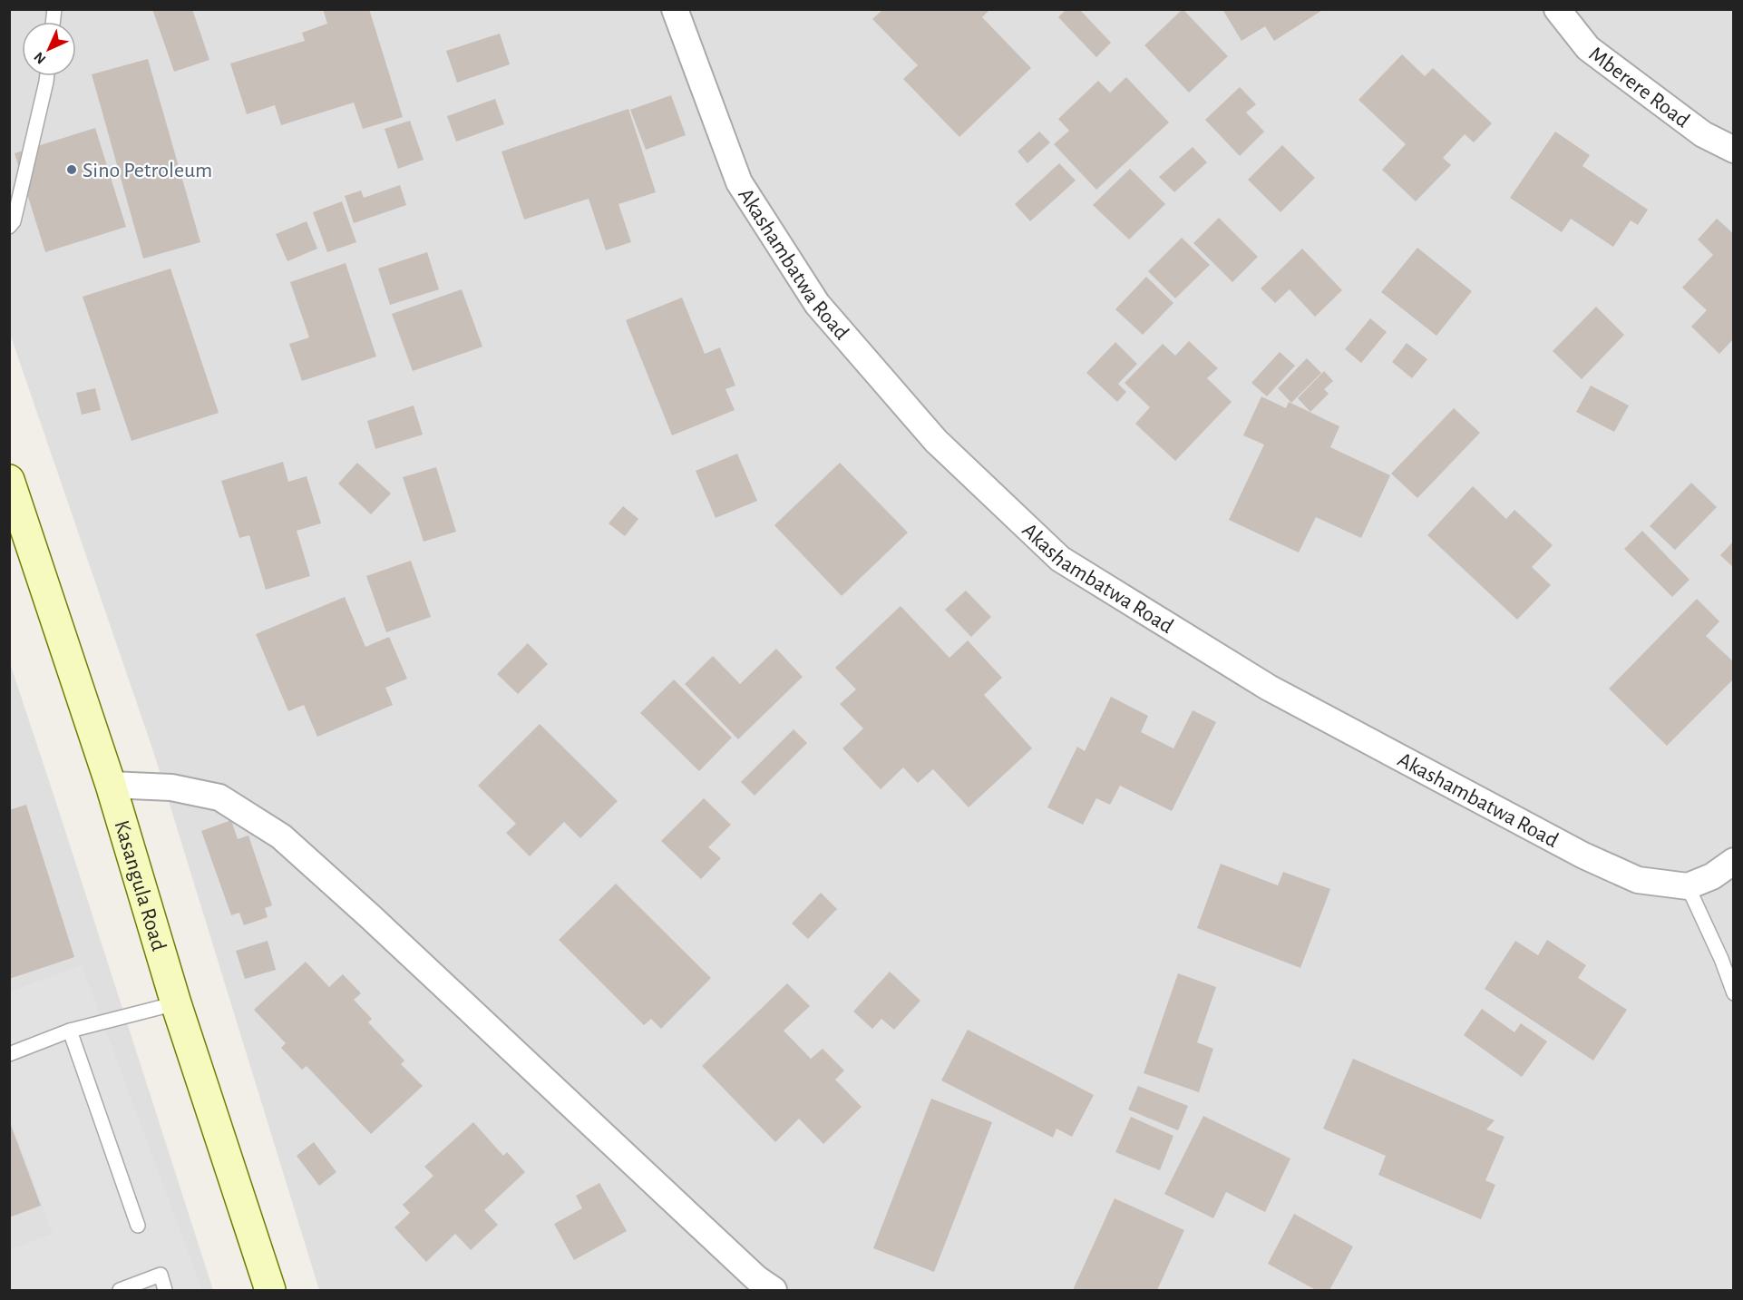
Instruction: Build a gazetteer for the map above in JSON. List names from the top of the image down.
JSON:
{
  "streets": {
    "main road": ["Kasangula Road"],
    "street": ["Mberere Road", "Akashambatwa Road"]
  },
  "places": ["Sino Petroleum"],
  "north": "bottom left"
}
